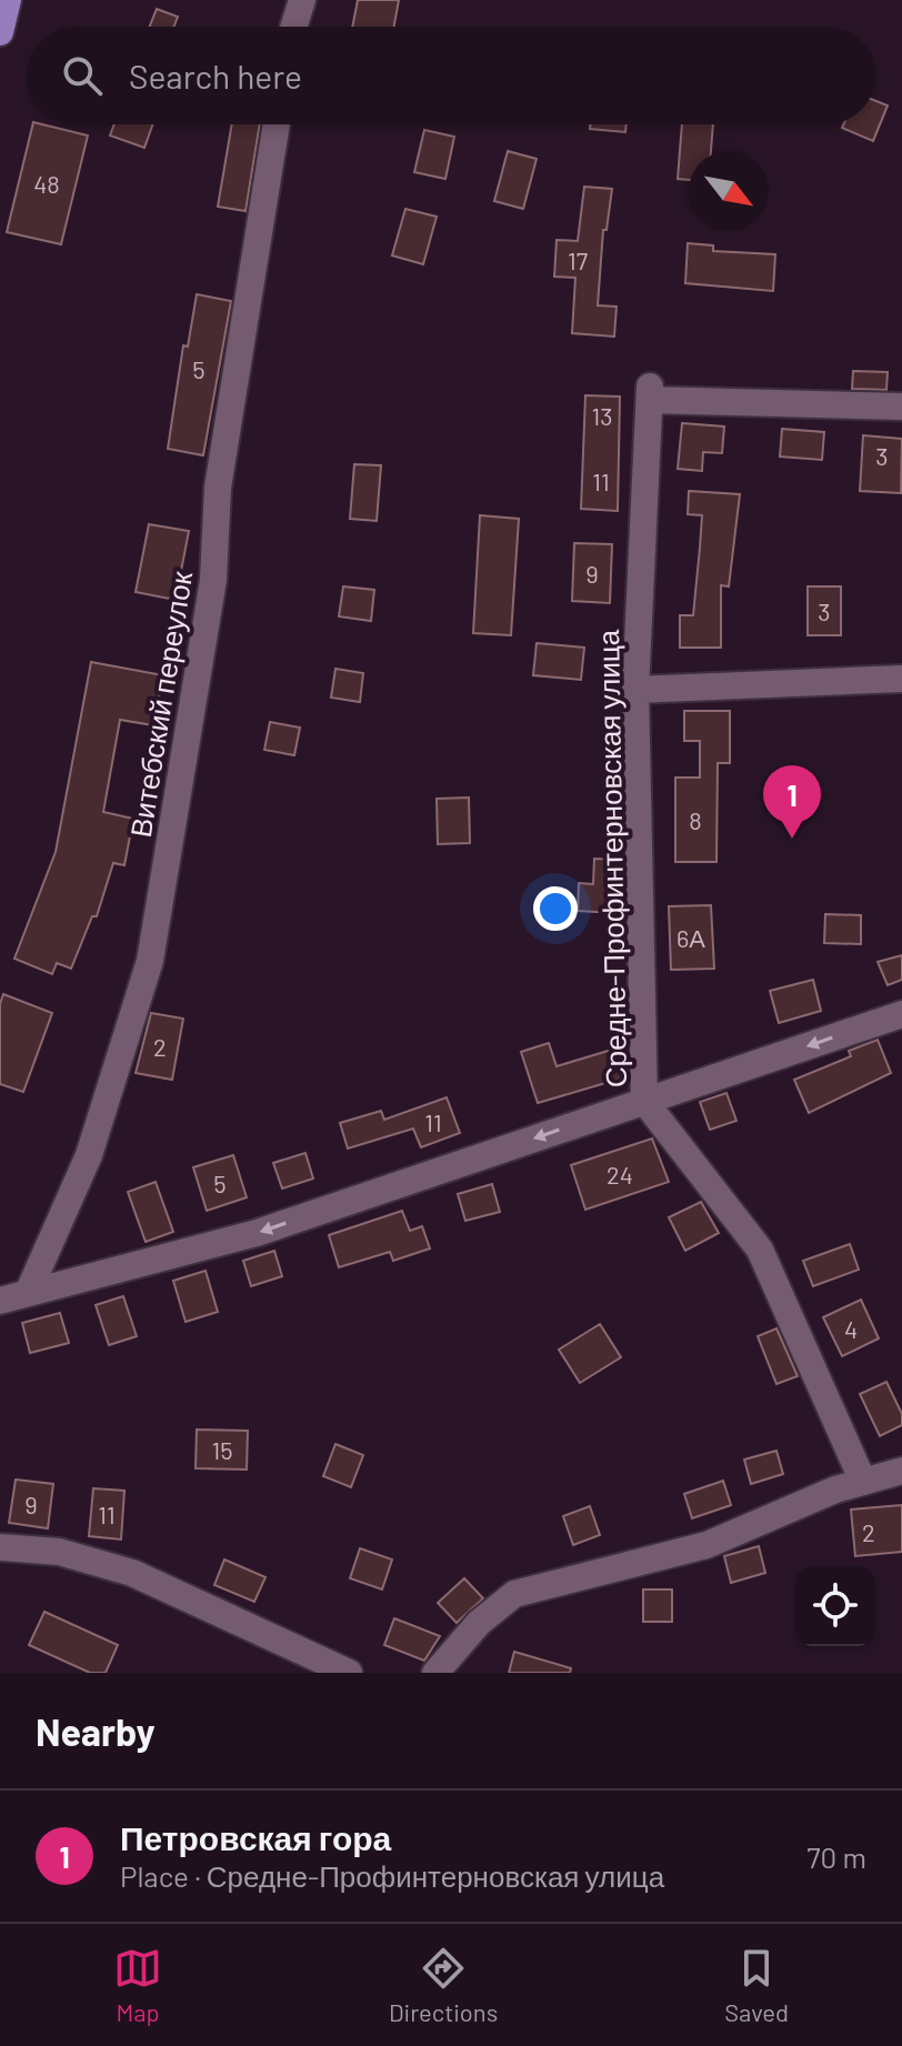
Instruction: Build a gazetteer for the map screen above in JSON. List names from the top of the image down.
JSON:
{
  "streets": {
    "street": ["Витебский переулок", "Средне-Профинтерновская улица"]
  },
  "house_numbers": [
    "48",
    "17",
    "5",
    "13",
    "3",
    "11",
    "9",
    "3",
    "8",
    "6А",
    "2",
    "11",
    "24",
    "5",
    "4",
    "15",
    "9",
    "11",
    "2"
  ],
  "north": "bottom right",
  "page": {
    "search": "Search here",
    "pins": "1",
    "heading": "Nearby",
    "list": [
      {
        "mark": "1",
        "name": "Петровская гора",
        "note": "Place · Средне-Профинтерновская улица",
        "value": "70 m"
      }
    ],
    "nav": ["Map", "Directions", "Saved"]
  }
}
